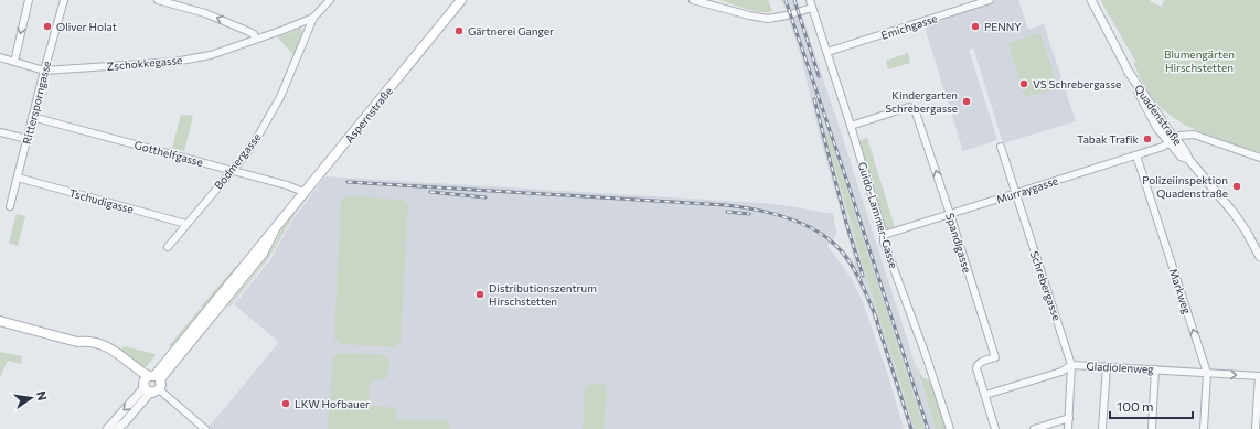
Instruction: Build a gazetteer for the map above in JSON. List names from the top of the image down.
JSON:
{
  "streets": {
    "main road": ["Aspernstraße"],
    "street": [
      "Emichgasse",
      "Zschokkegasse",
      "Rittersporngasse",
      "Quadenstraße",
      "Gotthelfgasse",
      "Bodmergasse",
      "Murraygasse",
      "Tschudigasse",
      "Guido-Lammer-Gasse",
      "Spandlgasse",
      "Schrebergasse",
      "Markweg",
      "Gladiolenweg"
    ]
  },
  "crossings": [
    ["Emichgasse", "Guido-Lammer-Gasse"],
    ["Zschokkegasse", "Rittersporngasse"],
    ["Zschokkegasse", "Bodmergasse"],
    ["Rittersporngasse", "Gotthelfgasse"],
    ["Rittersporngasse", "Tschudigasse"],
    ["Aspernstraße", "Gotthelfgasse"],
    ["Quadenstraße", "Murraygasse"],
    ["Gotthelfgasse", "Bodmergasse"],
    ["Bodmergasse", "Tschudigasse"],
    ["Murraygasse", "Guido-Lammer-Gasse"],
    ["Murraygasse", "Spandlgasse"],
    ["Murraygasse", "Schrebergasse"],
    ["Murraygasse", "Markweg"],
    ["Guido-Lammer-Gasse", "Spandlgasse"],
    ["Spandlgasse", "Gladiolenweg"],
    ["Schrebergasse", "Gladiolenweg"],
    ["Markweg", "Gladiolenweg"]
  ],
  "one_way": ["Markweg"],
  "parks": ["Blumengärten Hirschstetten"],
  "places": [
    "Oliver Holat",
    "PENNY",
    "Gärtnerei Ganger",
    "VS Schrebergasse",
    "Kindergarten Schrebergasse",
    "Tabak Trafik",
    "Polizeiinspektion Quadenstraße",
    "Distributionszentrum Hirschstetten",
    "LKW Hofbauer"
  ],
  "scale_bar": "100 m",
  "north": "right"
}
